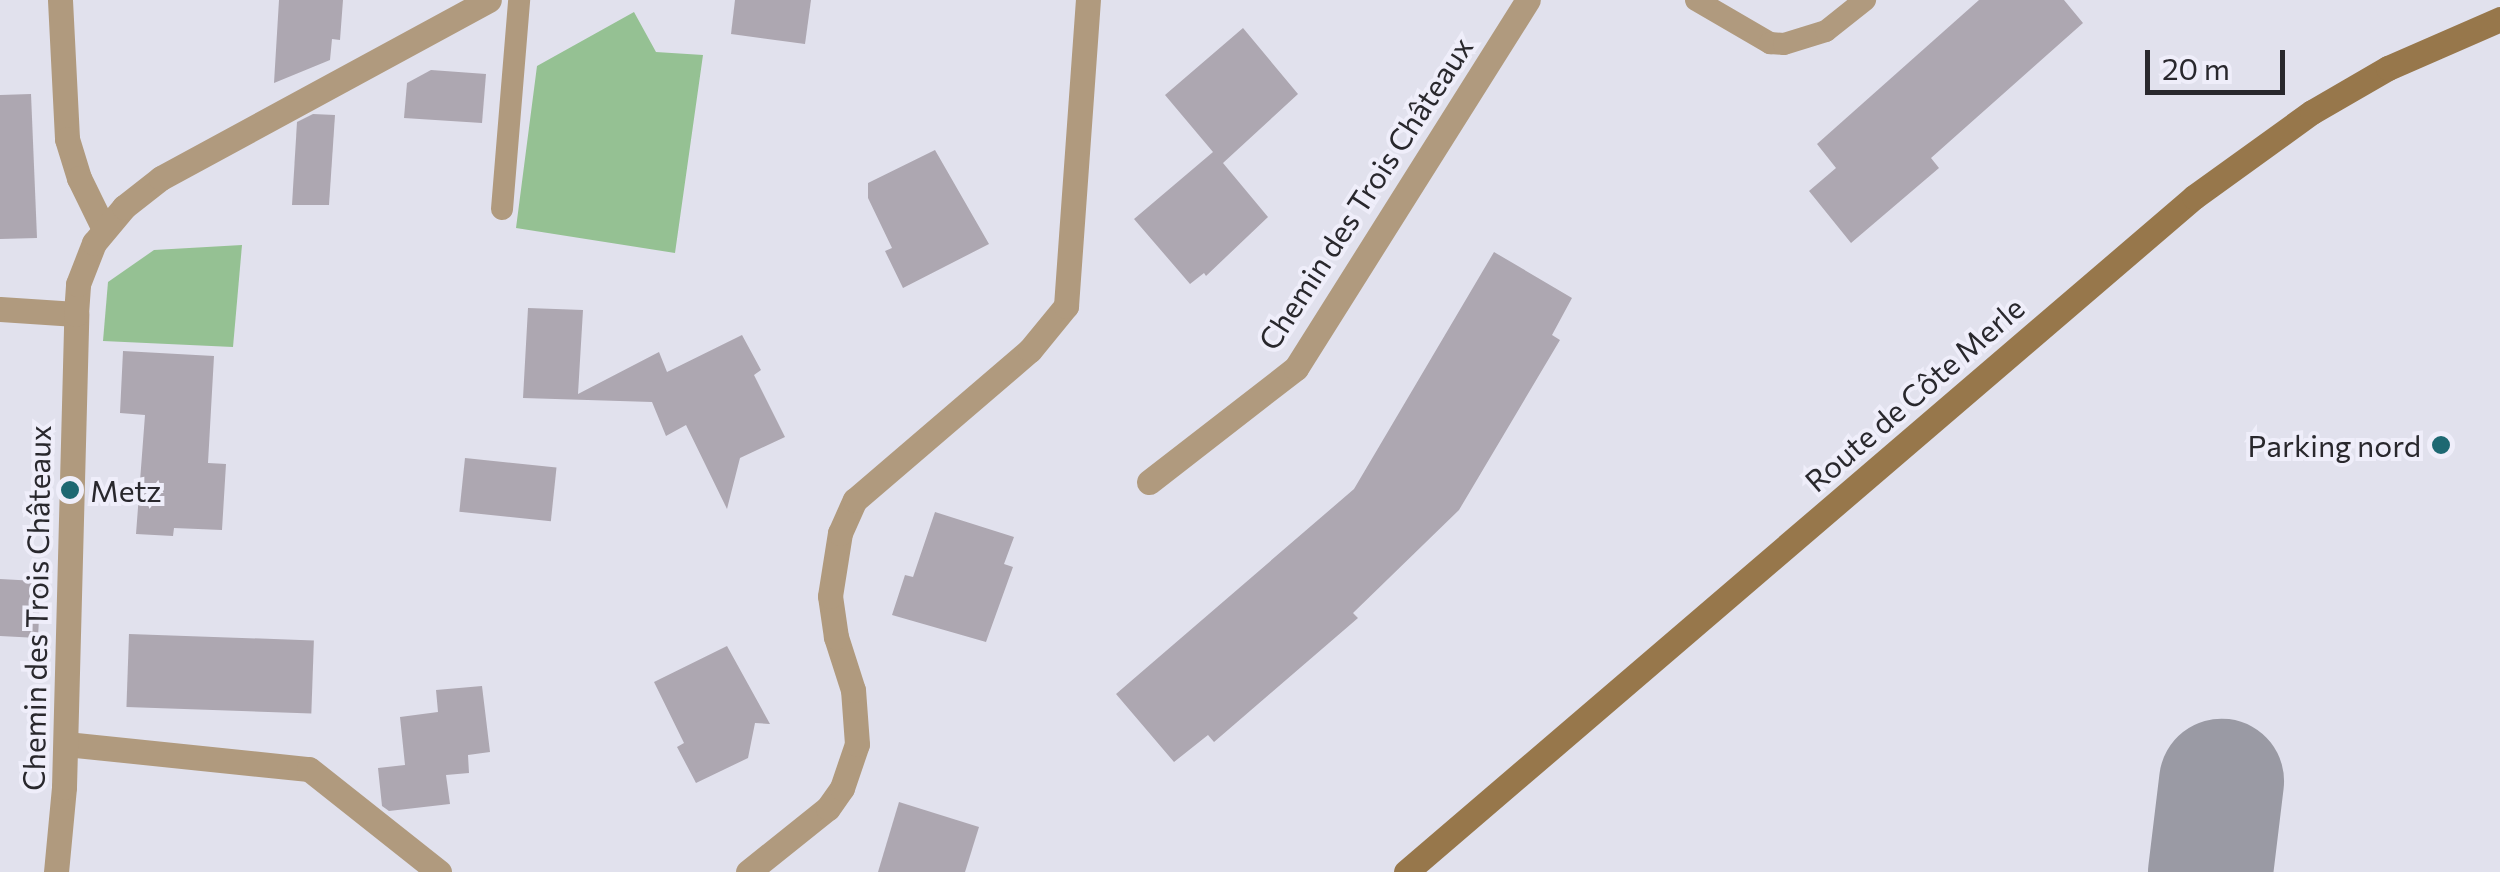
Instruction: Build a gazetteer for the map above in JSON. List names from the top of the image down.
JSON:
{
  "streets": {
    "main road": ["Route de Côte Merle"],
    "street": ["Chemin des Trois Châteaux"]
  },
  "places": ["Parking nord", "Metz"],
  "scale_bar": "20 m"
}
